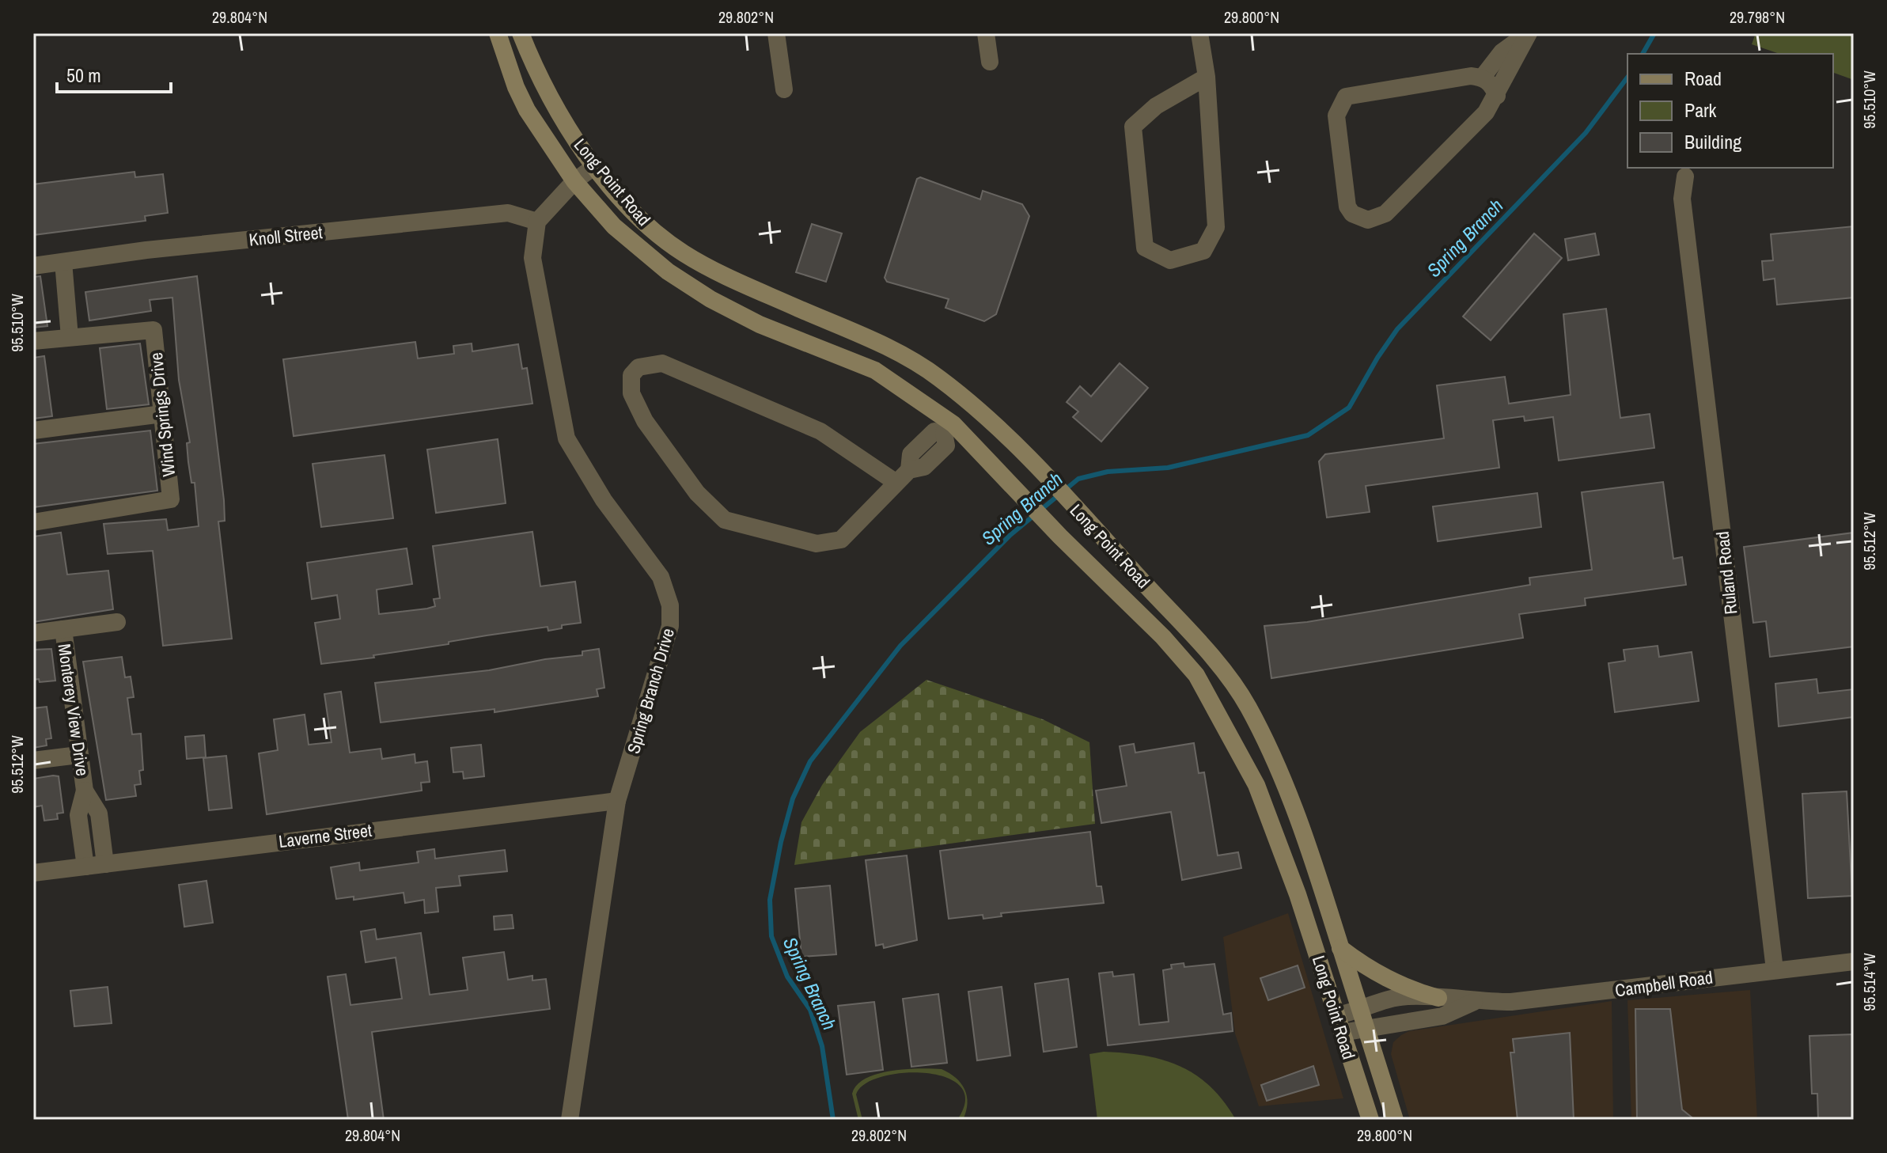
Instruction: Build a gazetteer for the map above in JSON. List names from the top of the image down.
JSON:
{
  "streets": {
    "main road": ["Long Point Road"],
    "street": [
      "Knoll Street",
      "Wind Springs Drive",
      "Ruland Road",
      "Spring Branch Drive",
      "Monterey View Drive",
      "Laverne Street",
      "Campbell Road"
    ]
  },
  "crossings": [
    ["Long Point Road", "Campbell Road"],
    ["Knoll Street", "Spring Branch Drive"],
    ["Ruland Road", "Campbell Road"],
    ["Spring Branch Drive", "Laverne Street"],
    ["Monterey View Drive", "Laverne Street"]
  ],
  "water": ["Spring Branch"],
  "legend": ["Road", "Park", "Building"],
  "scale_bar": "50 m",
  "coordinates": [
    "29.804°N",
    "29.802°N",
    "29.800°N",
    "29.798°N",
    "95.510°W",
    "95.512°W",
    "95.514°W"
  ]
}
